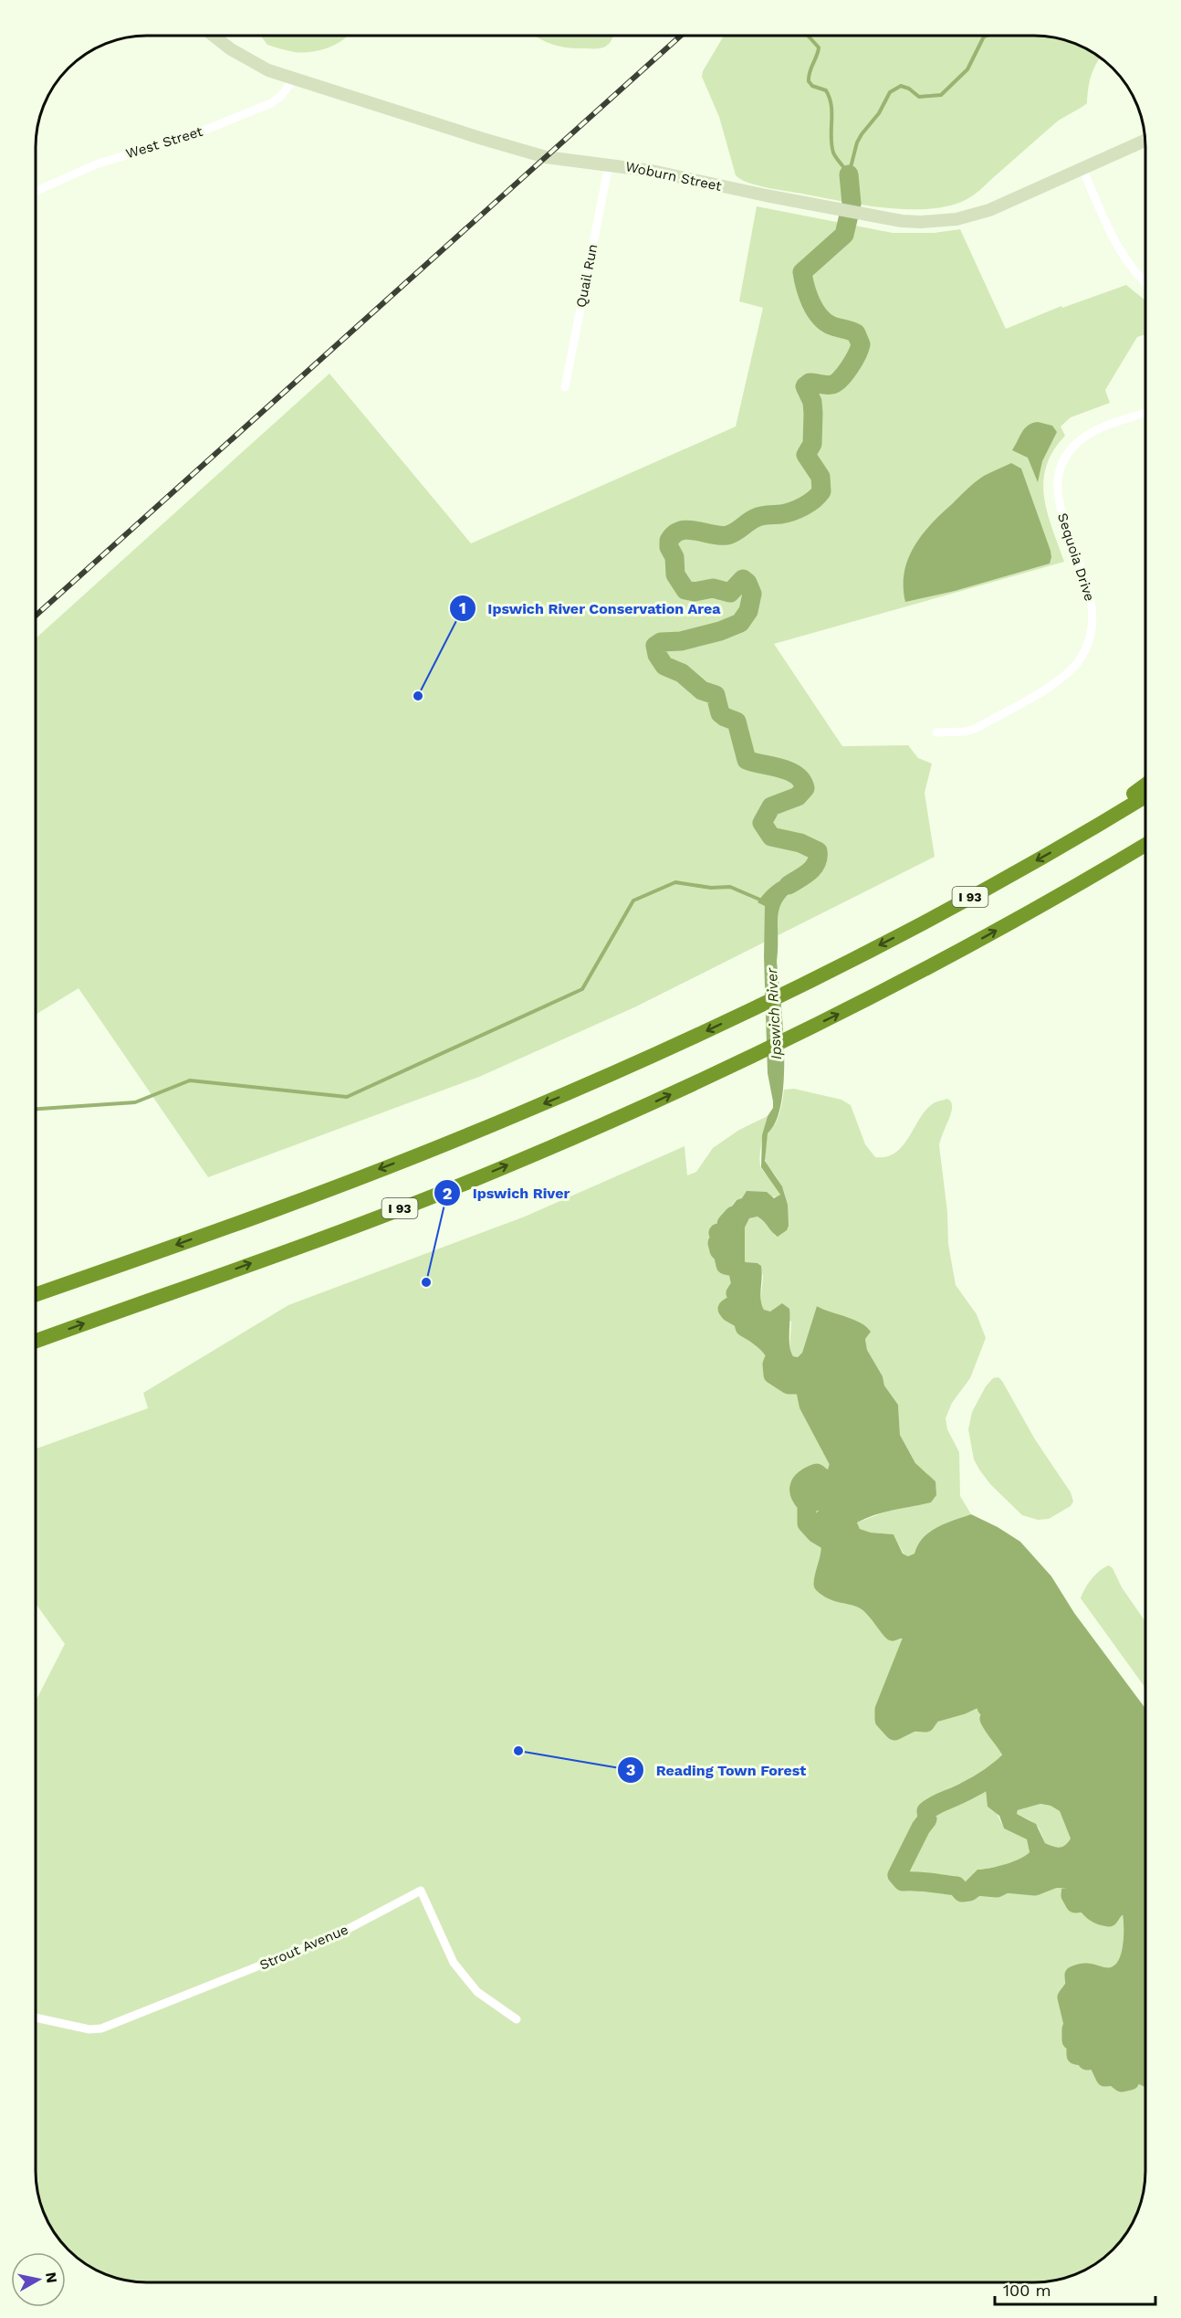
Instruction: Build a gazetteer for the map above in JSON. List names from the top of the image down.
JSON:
{
  "streets": {
    "highway": ["I 93"],
    "street": [
      "West Street",
      "Woburn Street",
      "Quail Run",
      "Sequoia Drive",
      "Strout Avenue"
    ]
  },
  "crossings": [
    ["West Street", "Woburn Street"],
    ["Woburn Street", "Quail Run"]
  ],
  "water": ["Ipswich River"],
  "places": ["Ipswich River Conservation Area", "Ipswich River", "Reading Town Forest"],
  "scale_bar": "100 m",
  "north": "right"
}
